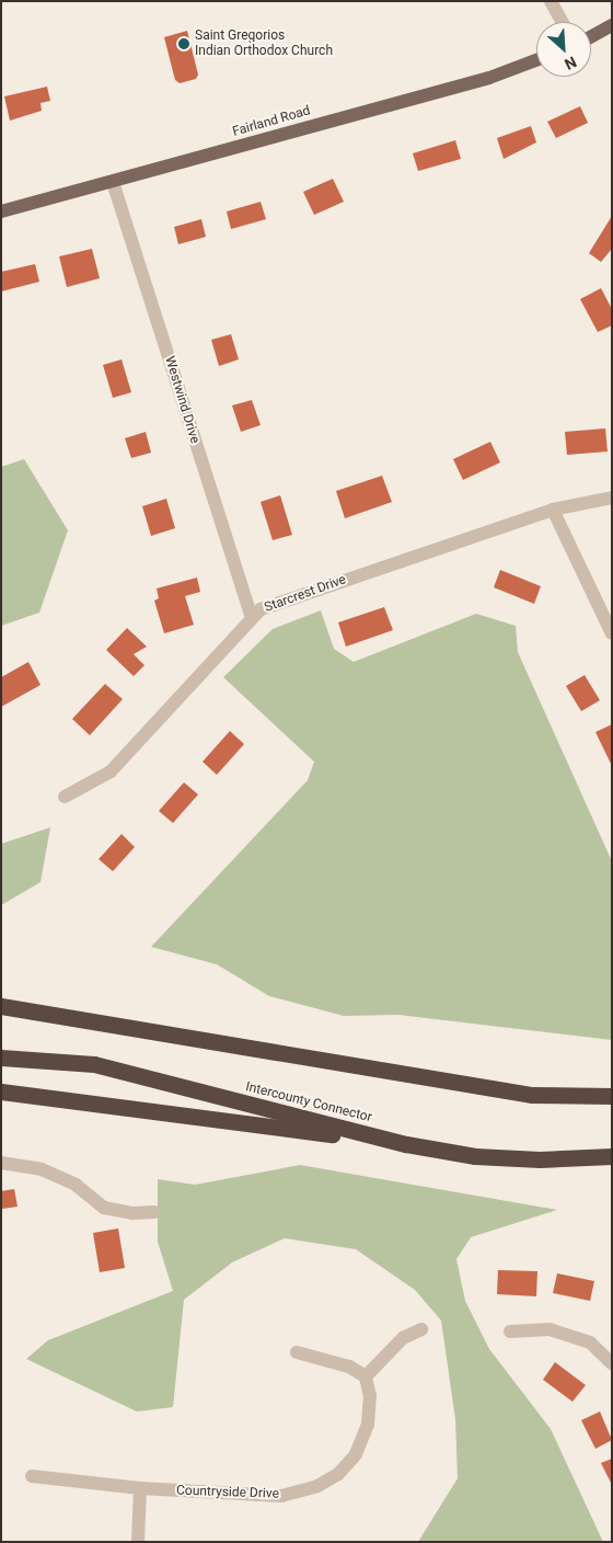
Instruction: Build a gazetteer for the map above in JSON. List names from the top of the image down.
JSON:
{
  "streets": {
    "highway": ["Intercounty Connector"],
    "main road": ["Fairland Road"],
    "street": ["Westwind Drive", "Starcrest Drive", "Countryside Drive"]
  },
  "crossings": [
    ["Fairland Road", "Westwind Drive"],
    ["Westwind Drive", "Starcrest Drive"]
  ],
  "places": ["Saint Gregorios Indian Orthodox Church"],
  "north": "bottom right"
}
